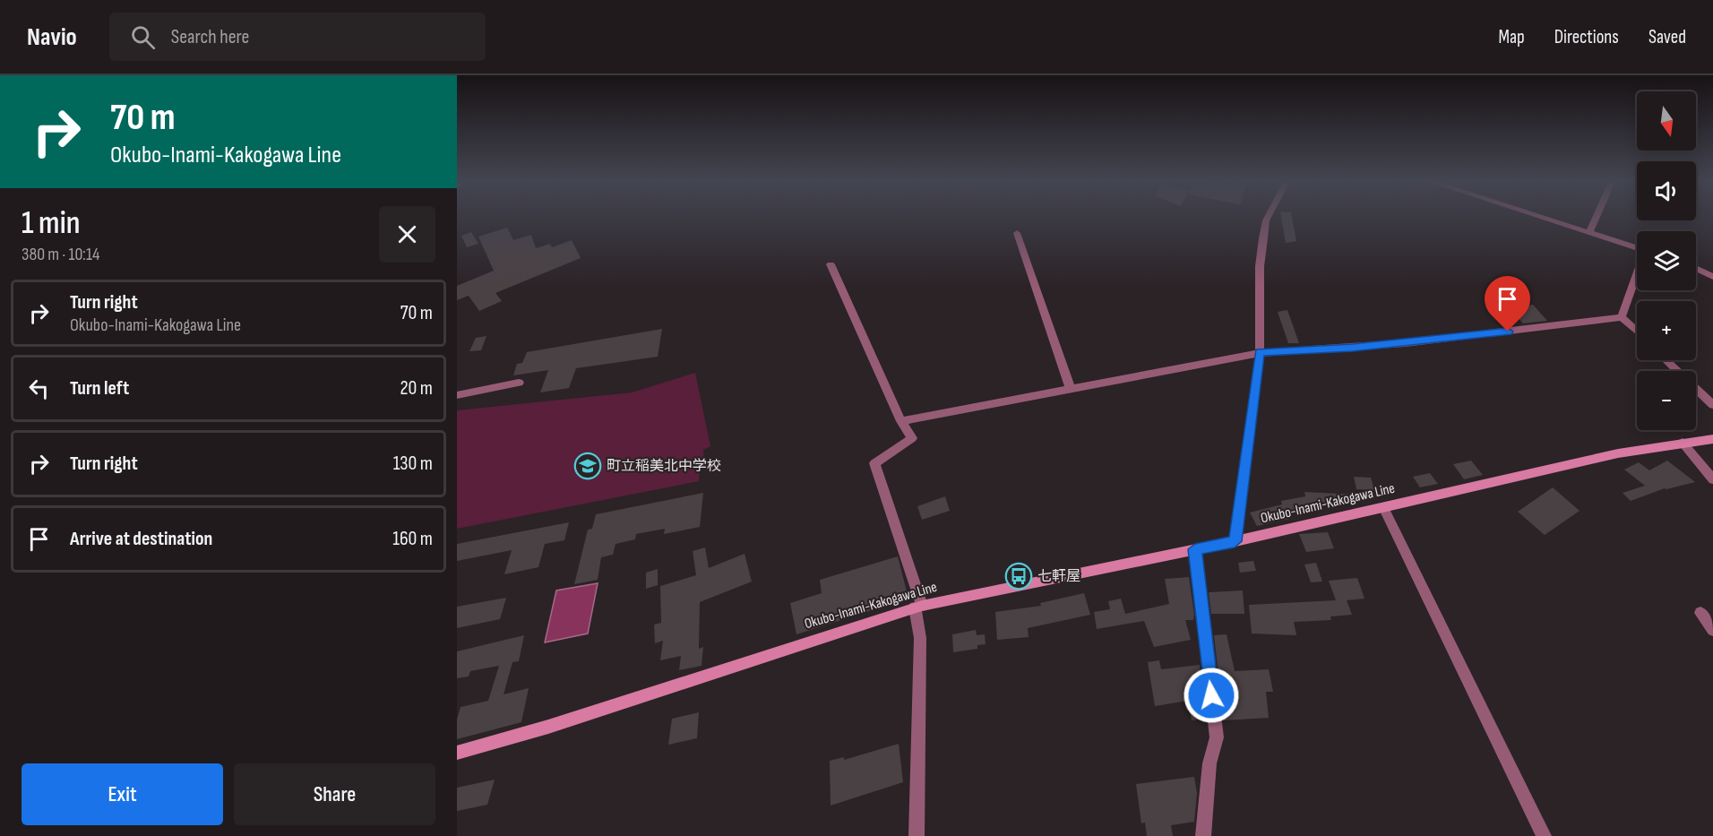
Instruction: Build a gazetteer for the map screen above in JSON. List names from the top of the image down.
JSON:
{
  "streets": {
    "main road": ["Okubo-Inami-Kakogawa Line"]
  },
  "places": {
    "school or university": ["町立稲美北中学校"],
    "bus stop": ["七軒屋"]
  },
  "north": "bottom",
  "page": {
    "header": "Navio",
    "search": "Search here",
    "nav": ["Map", "Directions", "Saved"],
    "turn": ["70 m", "Okubo-Inami-Kakogawa Line"],
    "map_buttons": ["+", "−"],
    "heading": ["1 min", "380 m · 10:14"],
    "list": [
      {
        "name": "Turn right",
        "note": "Okubo-Inami-Kakogawa Line",
        "value": "70 m"
      },
      {
        "name": "Turn left",
        "value": "20 m"
      },
      {
        "name": "Turn right",
        "value": "130 m"
      },
      {
        "name": "Arrive at destination",
        "value": "160 m"
      }
    ],
    "buttons": ["Exit", "Share"]
  }
}
